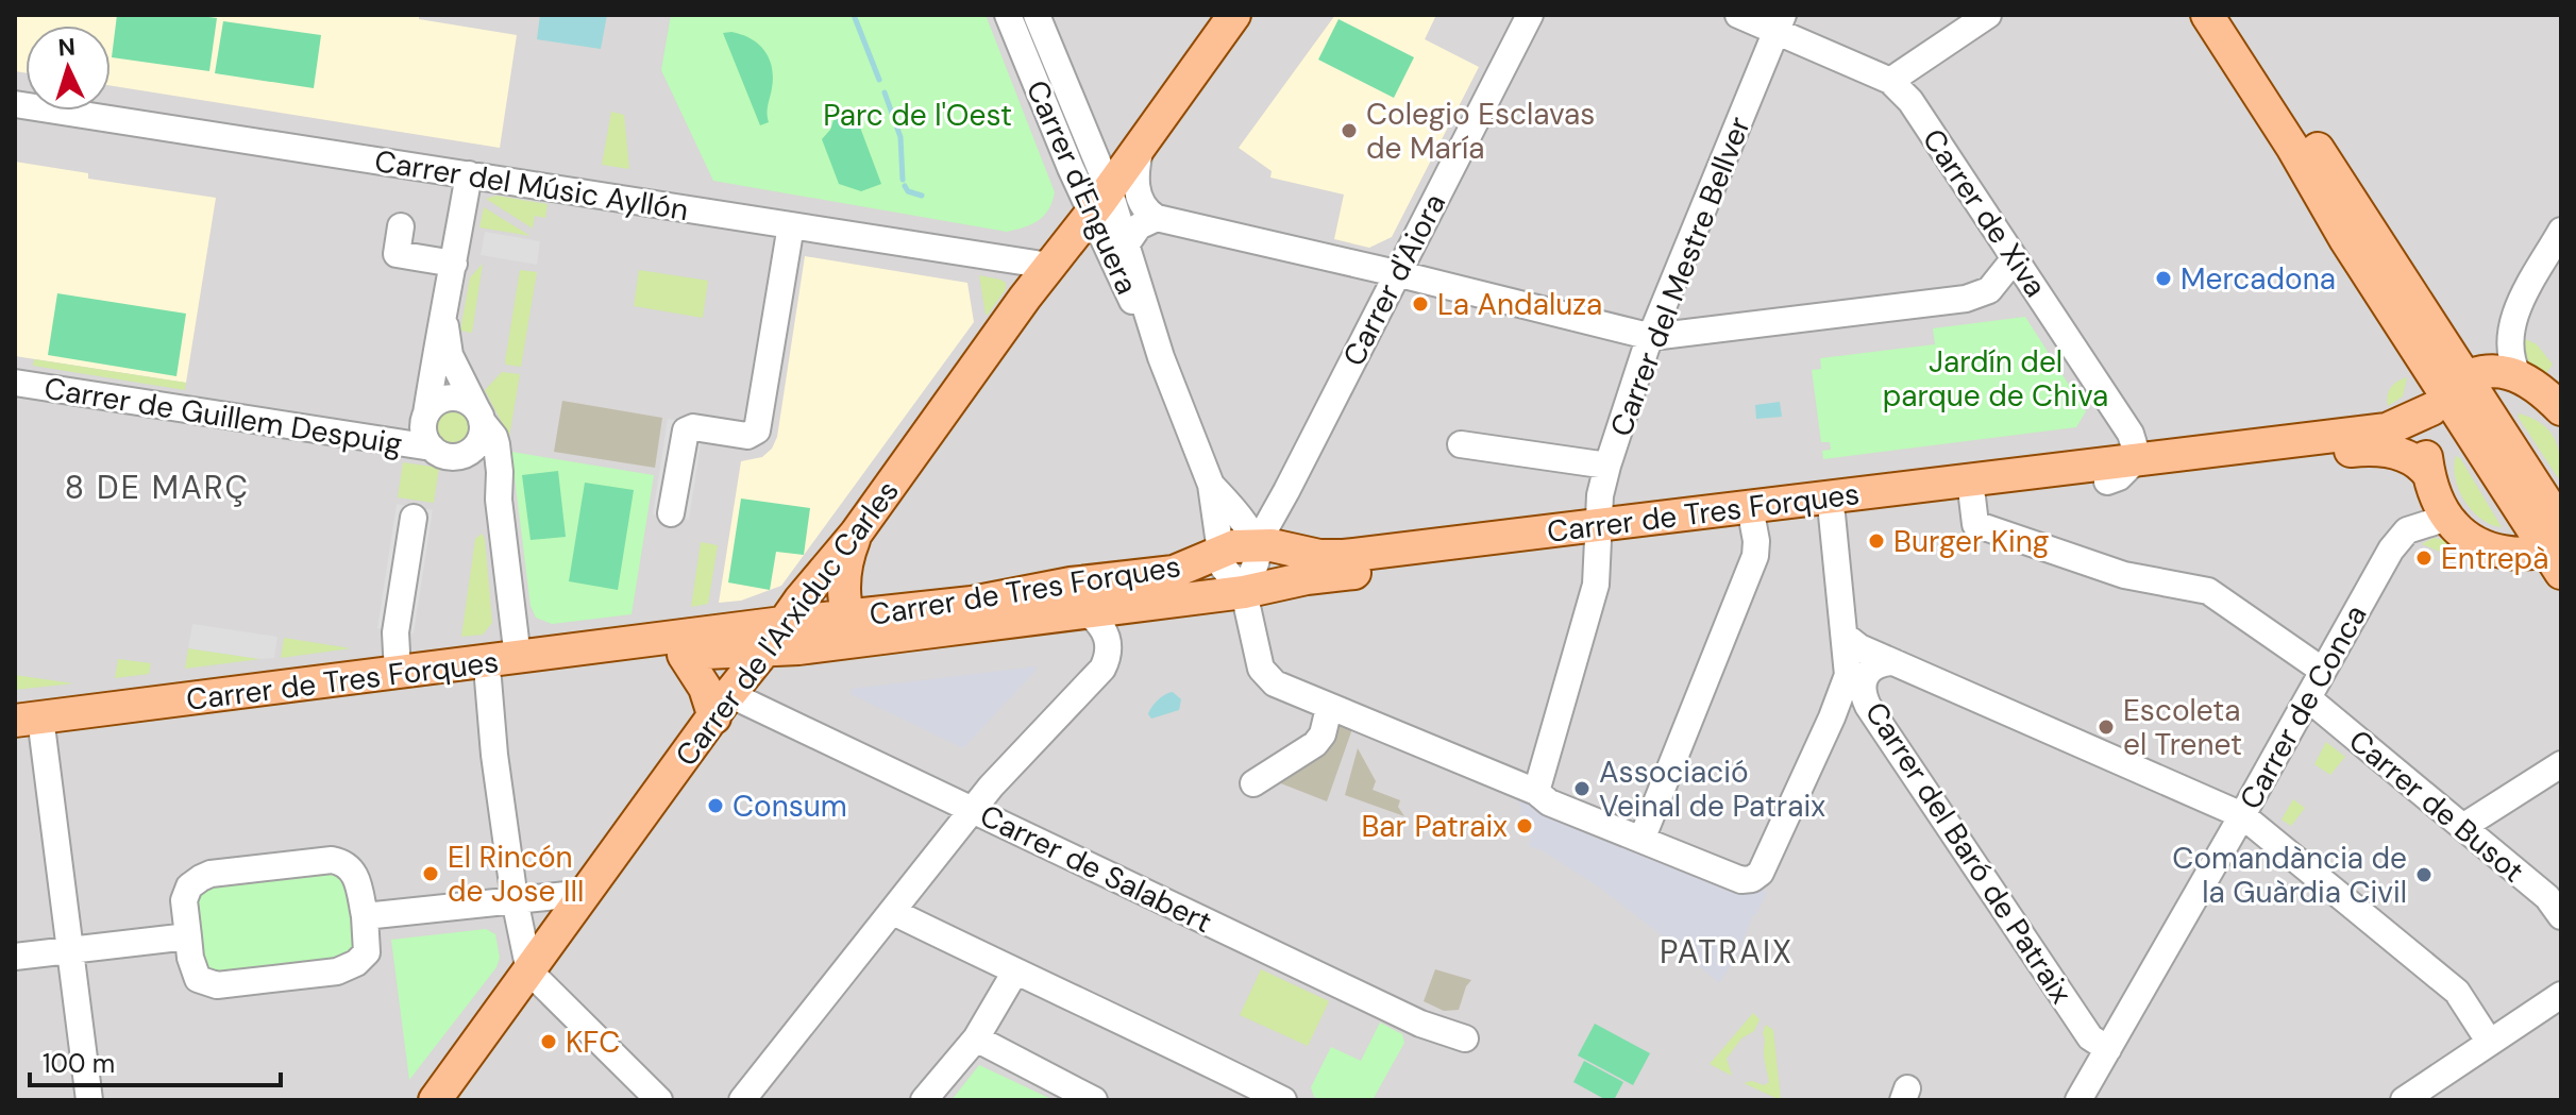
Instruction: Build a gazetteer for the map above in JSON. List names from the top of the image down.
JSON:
{
  "streets": {
    "main road": ["Carrer de Tres Forques", "Carrer de l'Arxiduc Carles"],
    "street": [
      "Carrer del Músic Ayllón",
      "Carrer d'Enguera",
      "Carrer de Xiva",
      "Carrer del Mestre Bellver",
      "Carrer d'Aiora",
      "Carrer de Guillem Despuig",
      "Carrer de Conca",
      "Carrer de Busot",
      "Carrer del Baró de Patraix",
      "Carrer de Salabert"
    ]
  },
  "crossings": [
    ["Carrer del Músic Ayllón", "Carrer de l'Arxiduc Carles"],
    ["Carrer d'Enguera", "Carrer d'Aiora"],
    ["Carrer d'Enguera", "Carrer de Tres Forques"],
    ["Carrer d'Enguera", "Carrer de l'Arxiduc Carles"],
    ["Carrer de Xiva", "Carrer del Mestre Bellver"],
    ["Carrer de Xiva", "Carrer de Tres Forques"],
    ["Carrer del Mestre Bellver", "Carrer de Tres Forques"],
    ["Carrer d'Aiora", "Carrer de Tres Forques"],
    ["Carrer de Tres Forques", "Carrer de l'Arxiduc Carles"],
    ["Carrer de l'Arxiduc Carles", "Carrer de Salabert"],
    ["Carrer de Conca", "Carrer de Busot"],
    ["Carrer de Conca", "Carrer del Baró de Patraix"]
  ],
  "districts": ["8 DE MARÇ", "PATRAIX"],
  "parks": ["Parc de l'Oest", "Jardín del parque de Chiva"],
  "places": [
    "Colegio Esclavas de María",
    "Mercadona",
    "La Andaluza",
    "Burger King",
    "Entrepà",
    "Escoleta el Trenet",
    "Associació Veinal de Patraix",
    "Consum",
    "Bar Patraix",
    "El Rincón de Jose III",
    "Comandància de la Guàrdia Civil",
    "KFC"
  ],
  "scale_bar": "100 m",
  "north": "top"
}
